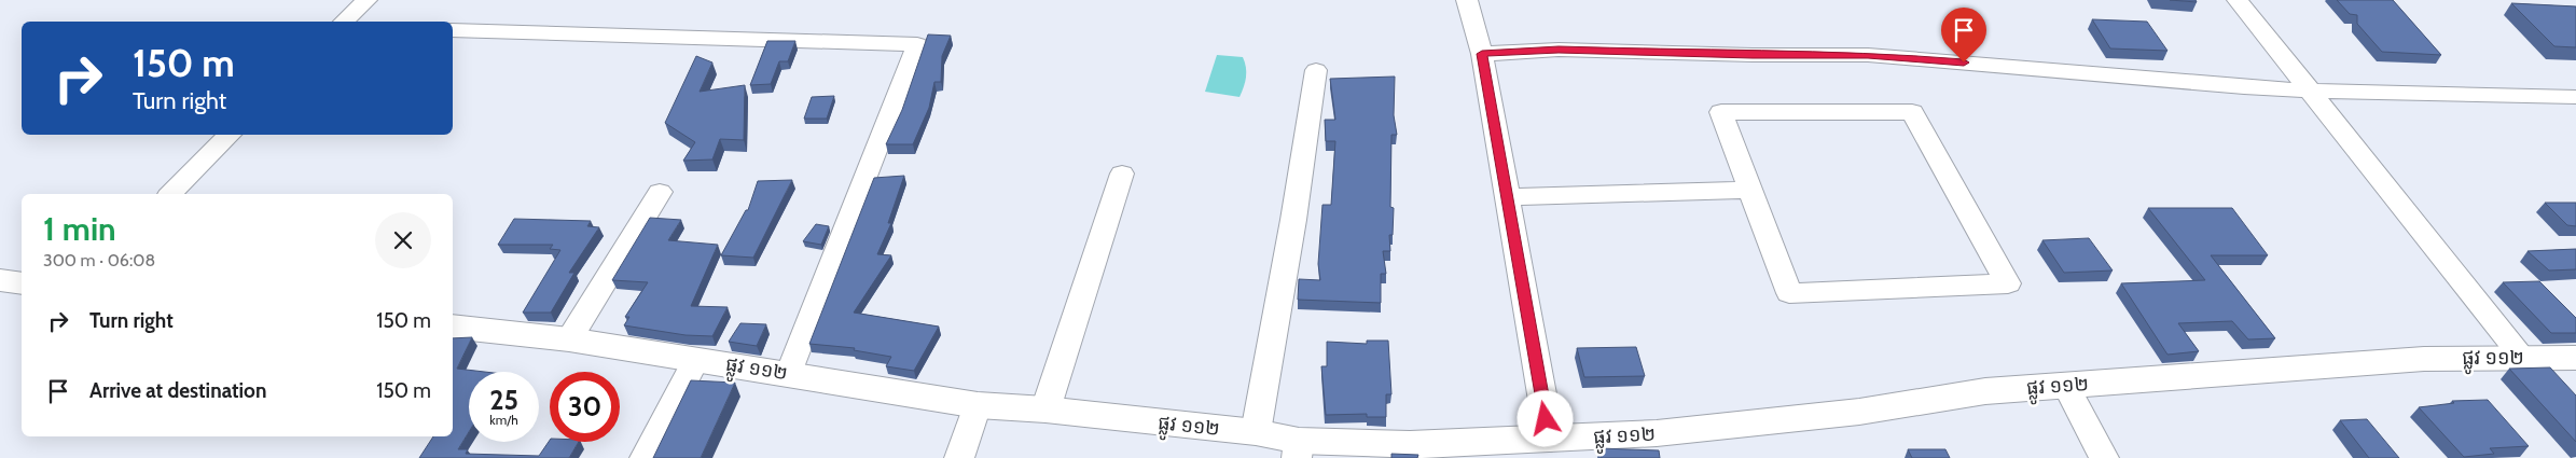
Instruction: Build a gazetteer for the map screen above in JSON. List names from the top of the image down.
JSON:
{
  "streets": {
    "street": ["ផ្លូវ ១១២"]
  },
  "page": {
    "turn": ["150 m", "Turn right"],
    "heading": ["1 min", "300 m · 06:08"],
    "list": [
      {
        "name": "Turn right",
        "value": "150 m"
      },
      {
        "name": "Arrive at destination",
        "value": "150 m"
      }
    ],
    "speed": "25 km/h",
    "limit": "30"
  }
}
